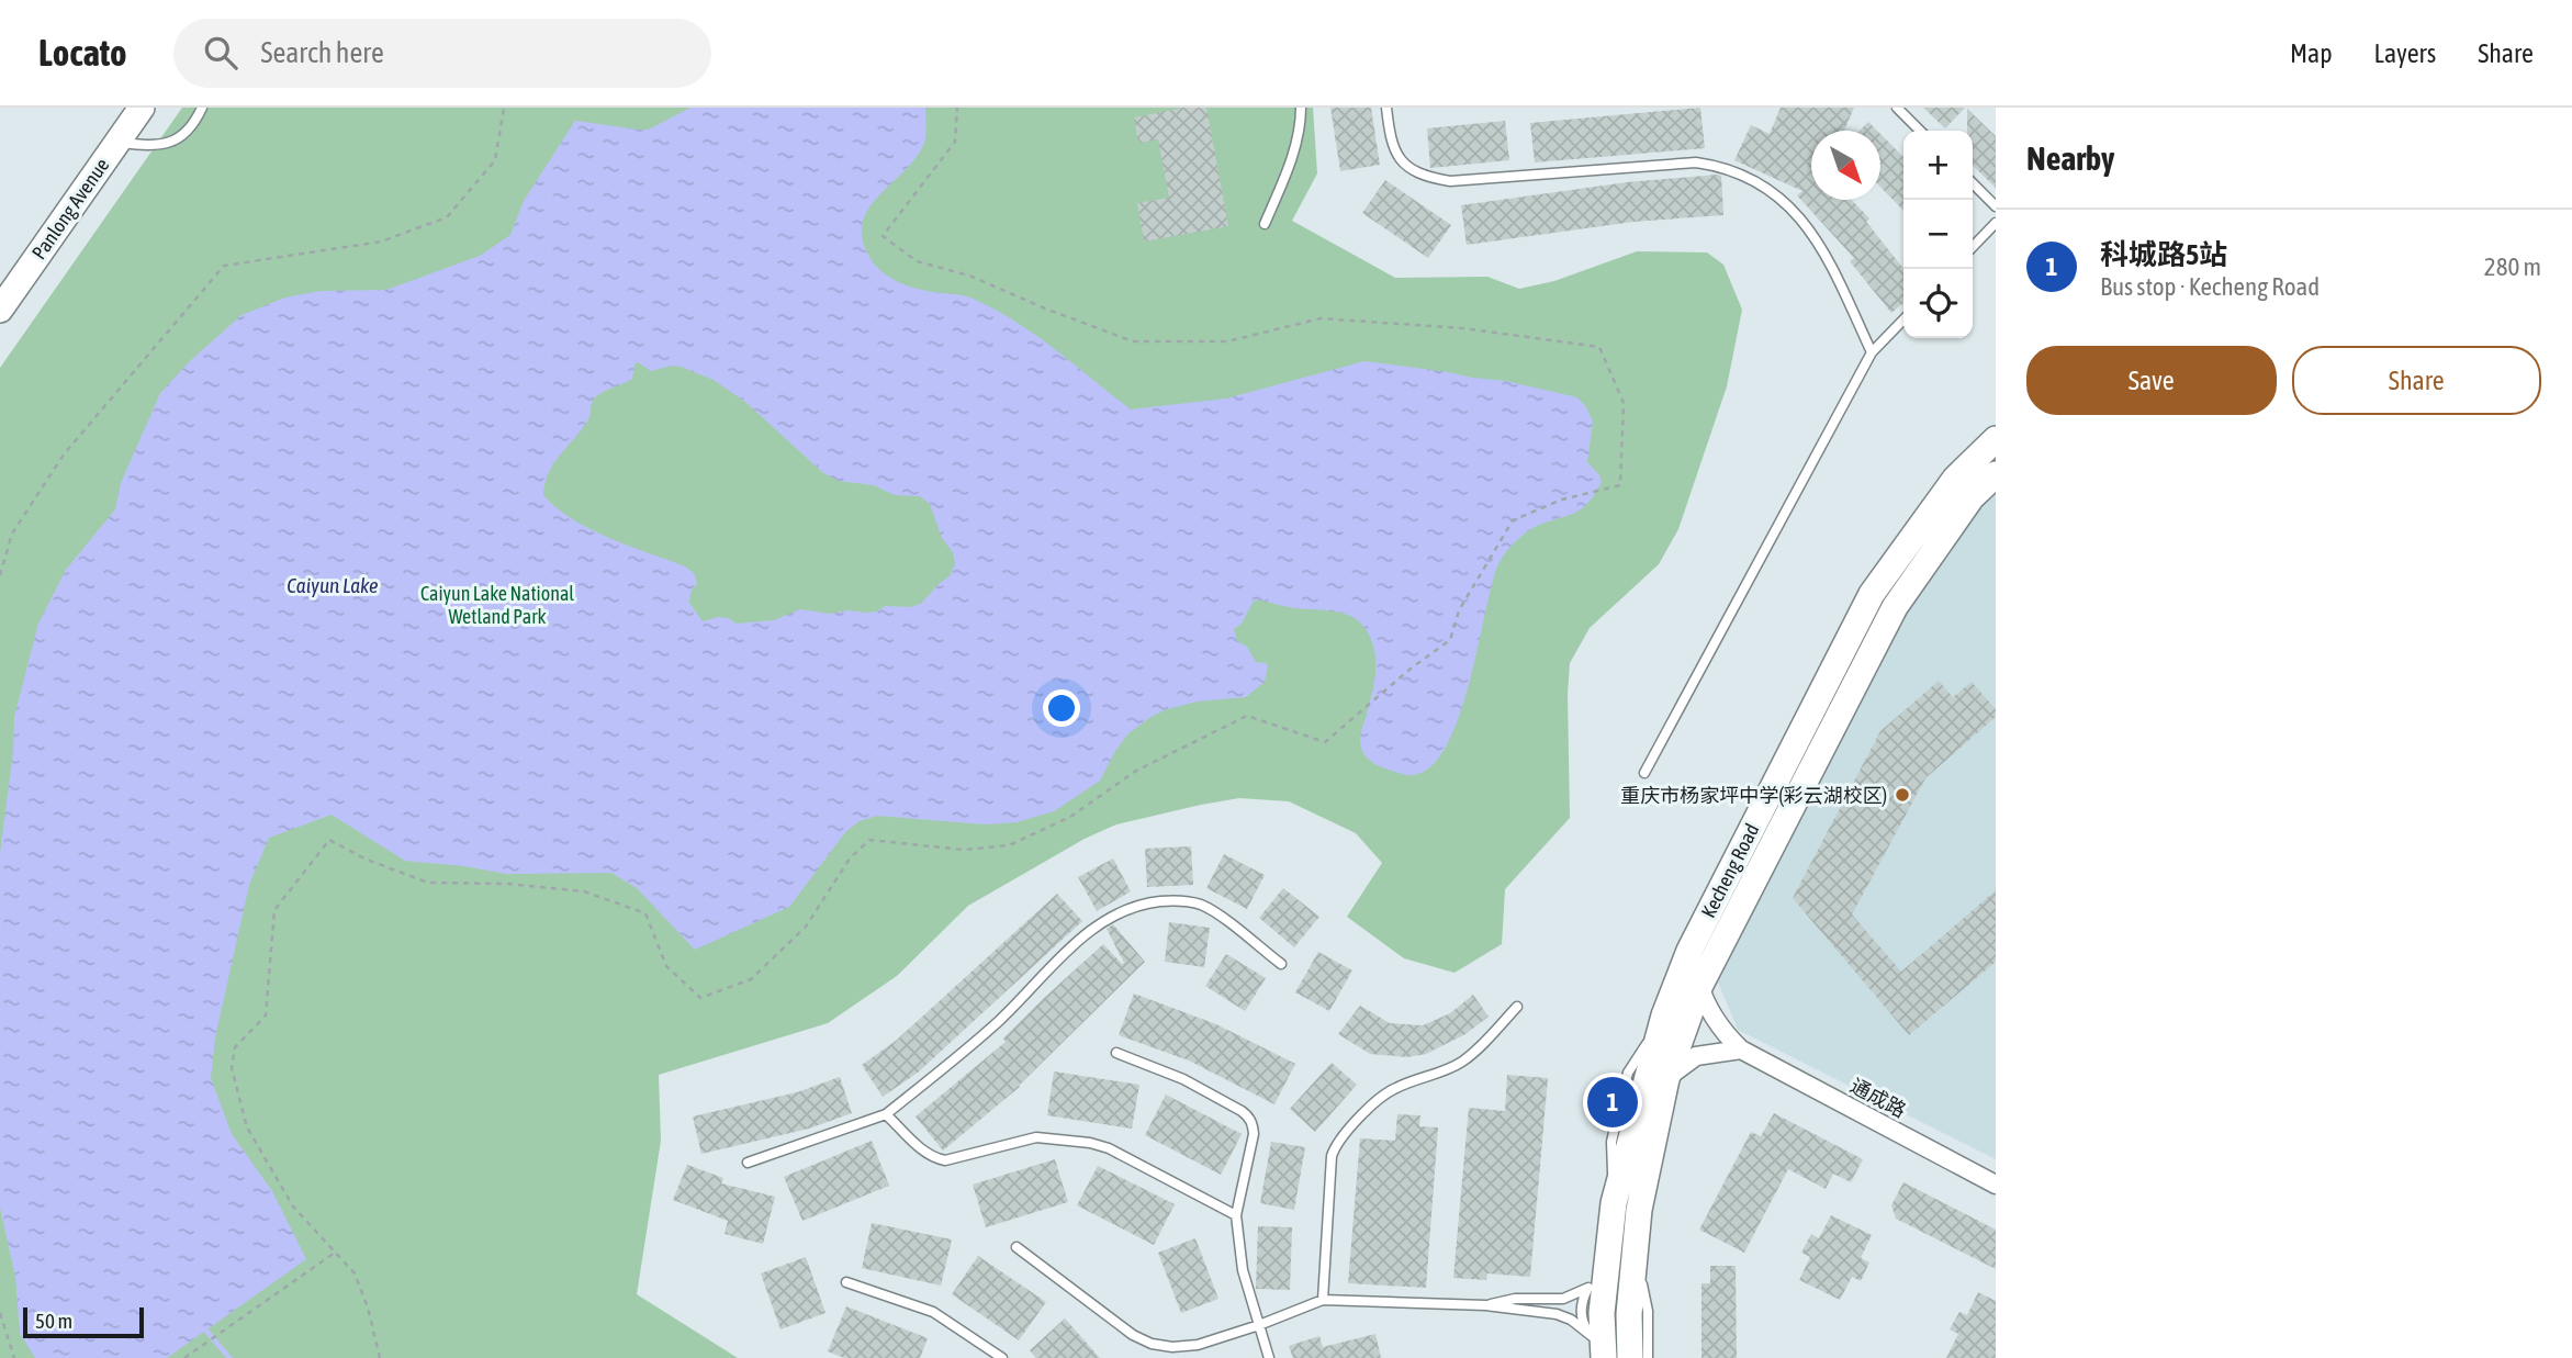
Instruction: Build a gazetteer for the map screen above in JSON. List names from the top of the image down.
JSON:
{
  "streets": {
    "main road": ["Panlong Avenue", "Kecheng Road"],
    "street": ["通成路"]
  },
  "crossings": [
    ["Kecheng Road", "通成路"]
  ],
  "water": ["Caiyun Lake"],
  "parks": ["Caiyun Lake National Wetland Park"],
  "places": ["重庆市杨家坪中学(彩云湖校区)"],
  "scale_bar": "50 m",
  "north": "bottom right",
  "page": {
    "header": "Locato",
    "search": "Search here",
    "nav": ["Map", "Layers", "Share"],
    "heading": "Nearby",
    "map_buttons": ["+", "−"],
    "list": [
      {
        "mark": "1",
        "name": "科城路5站",
        "note": "Bus stop · Kecheng Road",
        "value": "280 m"
      }
    ],
    "buttons": ["Save", "Share"],
    "pins": "1",
    "scale": "50 m"
  }
}
